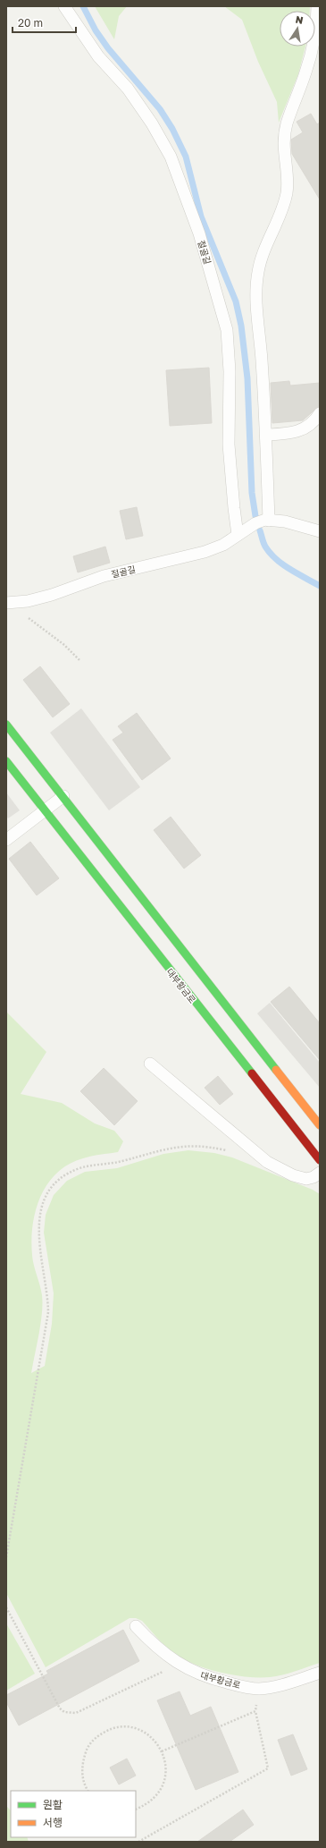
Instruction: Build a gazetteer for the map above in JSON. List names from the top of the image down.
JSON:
{
  "streets": {
    "main road": ["대부황금로"],
    "lane": ["절골길"]
  },
  "legend": ["원활", "서행"],
  "scale_bar": "20 m",
  "north": "top"
}
